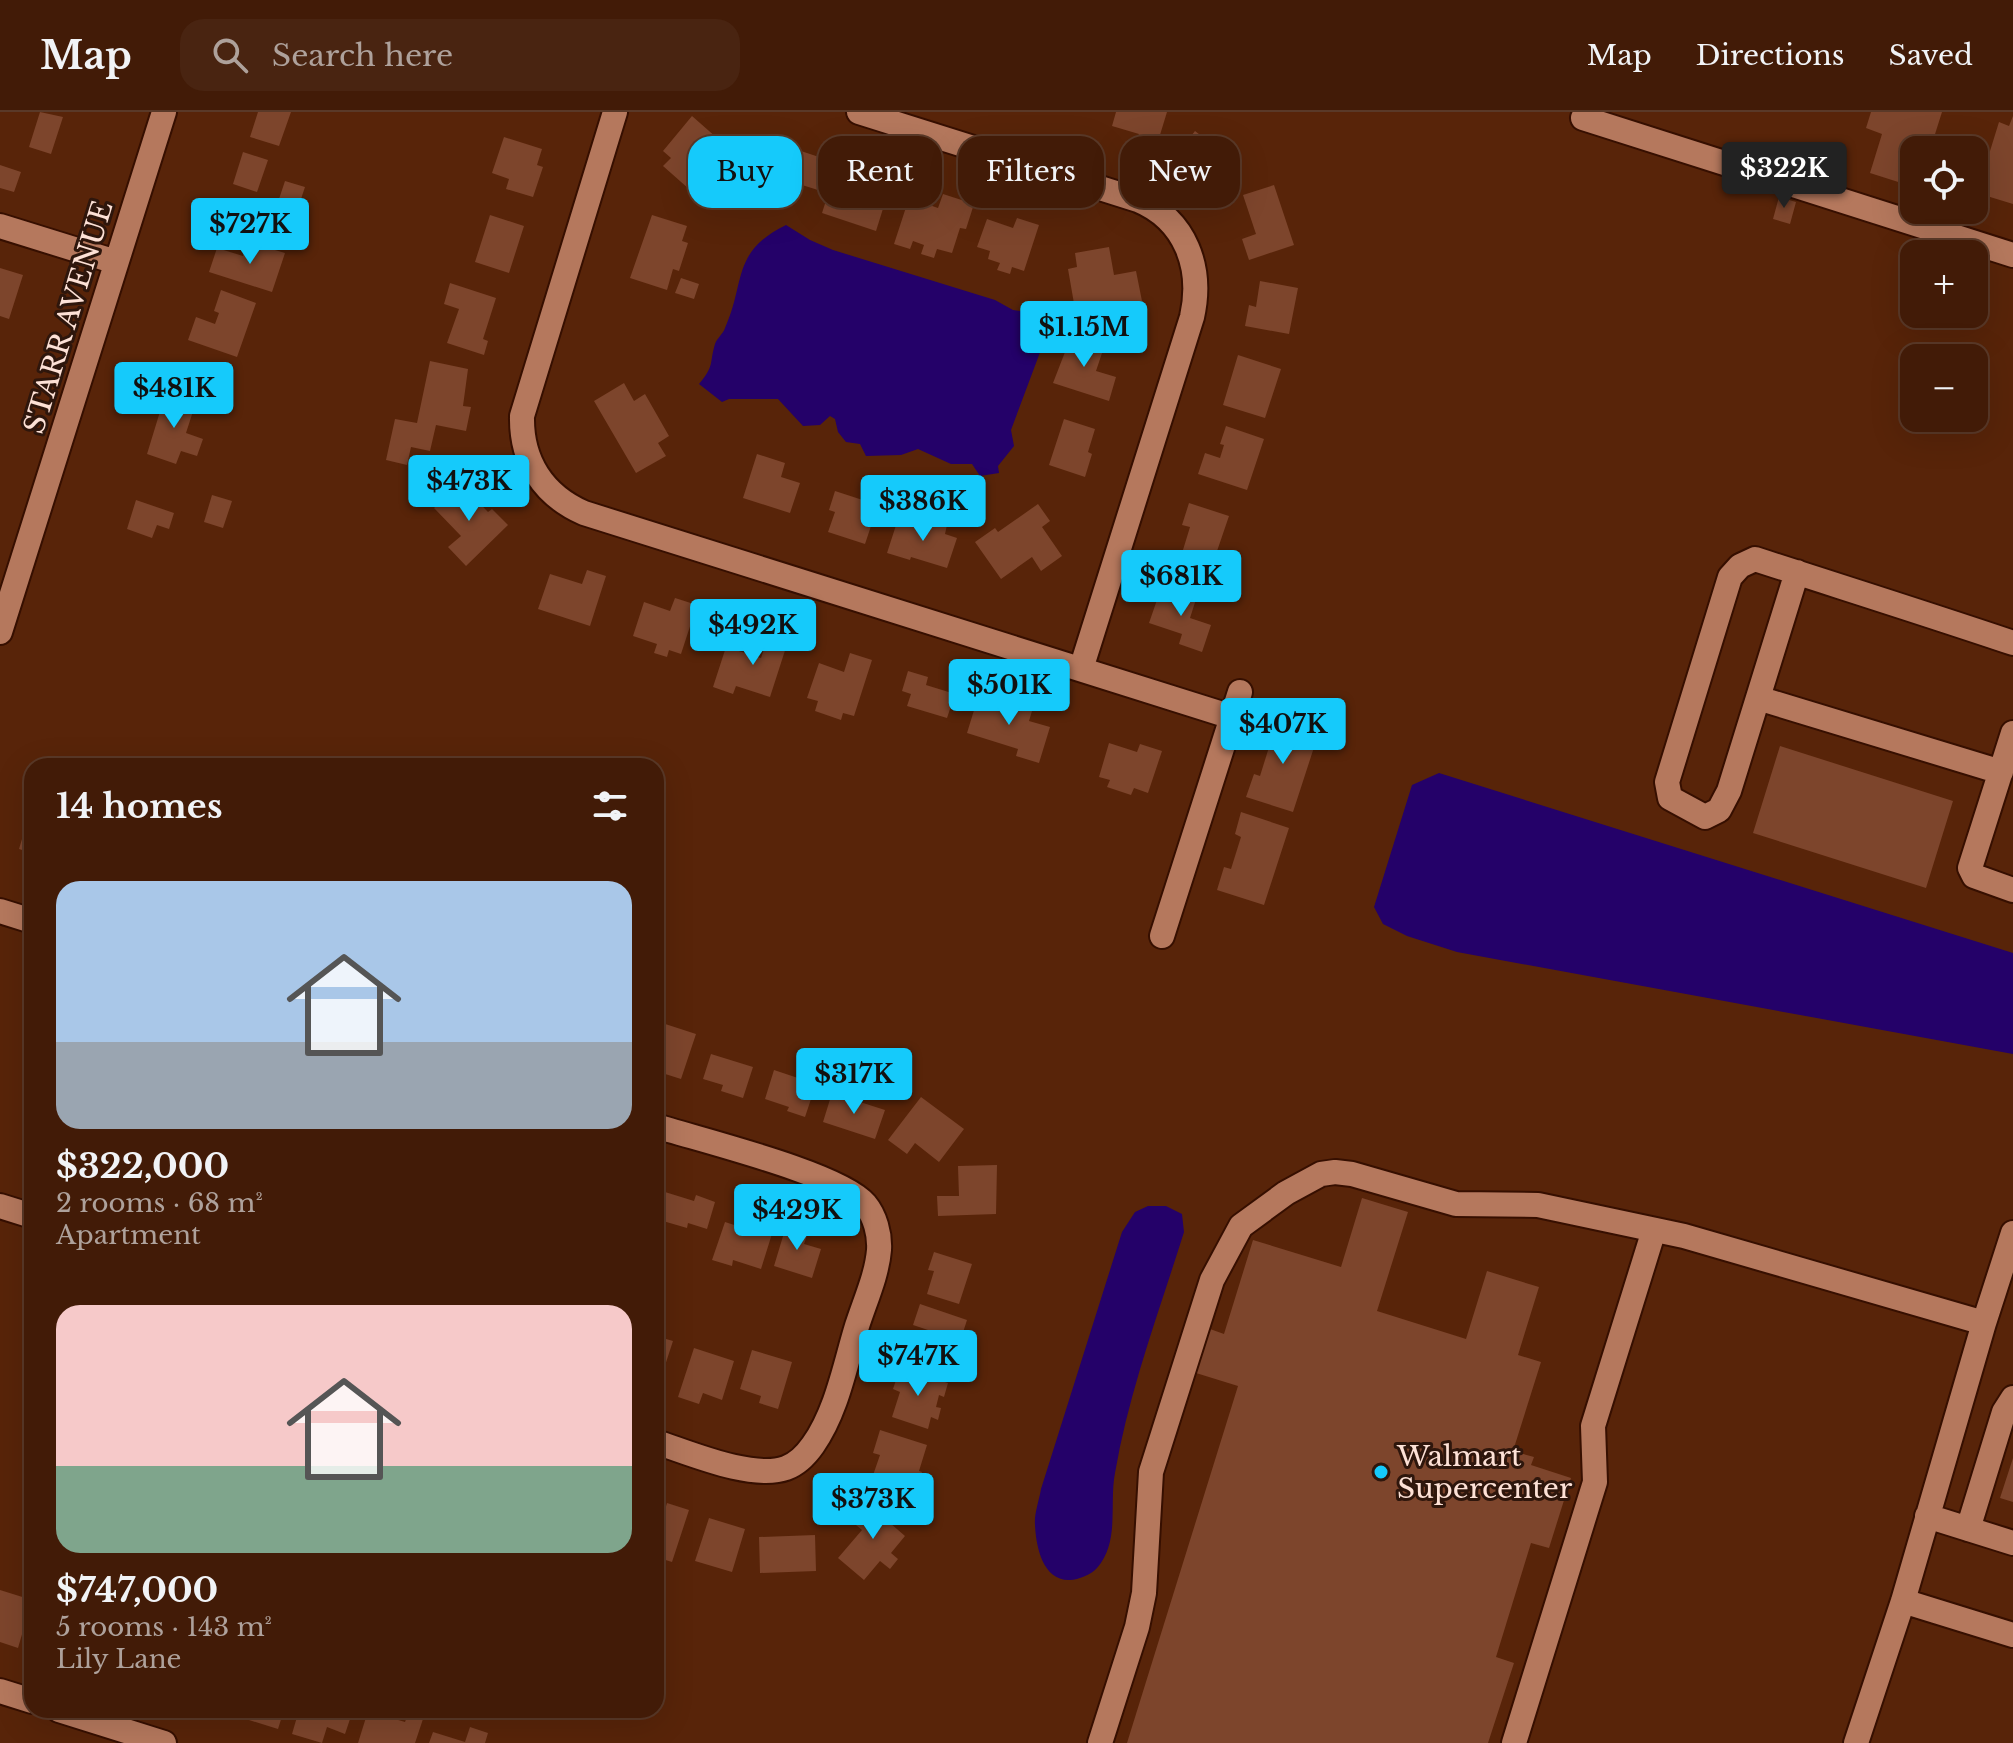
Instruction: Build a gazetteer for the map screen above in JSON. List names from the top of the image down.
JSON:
{
  "streets": {
    "street": ["STARR AVENUE"]
  },
  "places": ["Walmart Supercenter"],
  "page": {
    "header": "Map",
    "search": "Search here",
    "nav": ["Map", "Directions", "Saved"],
    "map_buttons": ["+", "−"],
    "chip": [
      "Buy",
      "Rent",
      "Filters",
      "New"
    ],
    "price": [
      "$322K",
      "$727K",
      "$1.15M",
      "$481K",
      "$473K",
      "$386K",
      "$681K",
      "$492K",
      "$501K",
      "$407K",
      "$317K",
      "$429K",
      "$747K",
      "$373K"
    ],
    "heading": "14 homes",
    "list": [
      {
        "name": "$322,000",
        "note": "2 rooms · 68 m² · Apartment"
      },
      {
        "name": "$747,000",
        "note": "5 rooms · 143 m² · Lily Lane"
      }
    ]
  }
}
